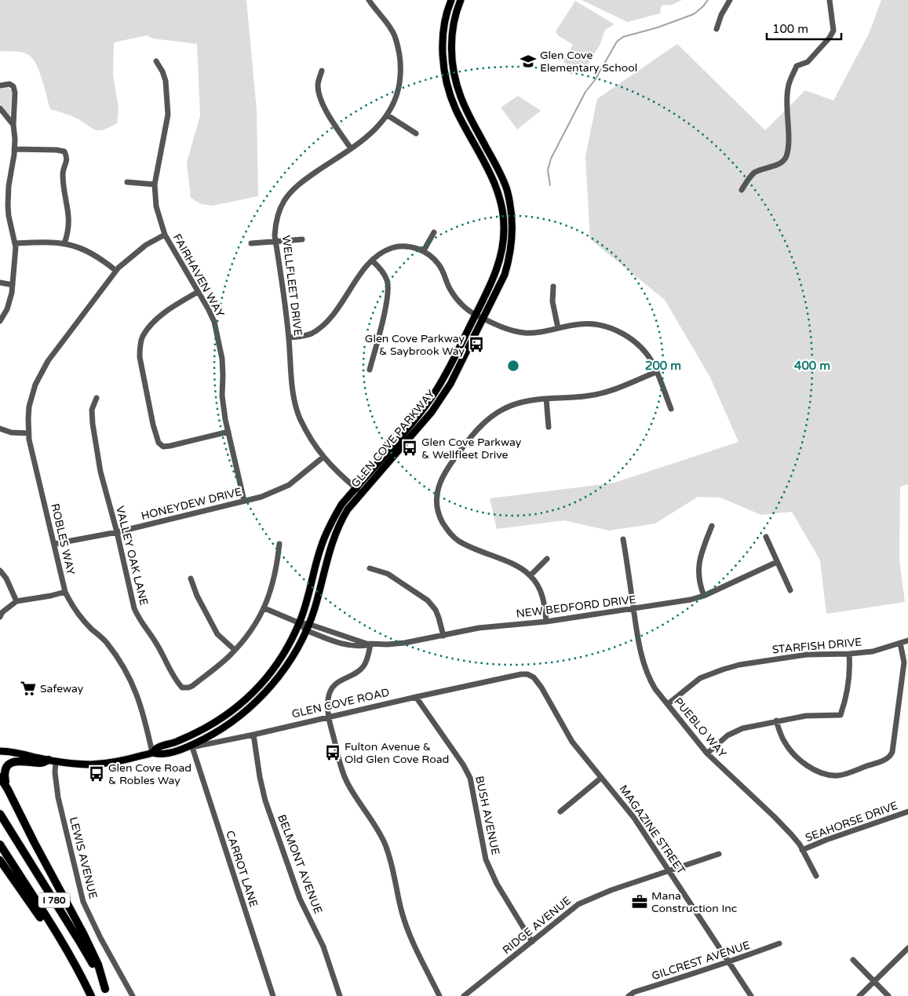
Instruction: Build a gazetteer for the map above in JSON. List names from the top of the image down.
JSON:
{
  "streets": {
    "highway": ["I 780"],
    "main road": ["GLEN COVE PARKWAY", "GLEN COVE ROAD"],
    "street": [
      "FAIRHAVEN WAY",
      "WELLFLEET DRIVE",
      "HONEYDEW DRIVE",
      "ROBLES WAY",
      "VALLEY OAK LANE",
      "NEW BEDFORD DRIVE",
      "STARFISH DRIVE",
      "PUEBLO WAY",
      "BUSH AVENUE",
      "SEAHORSE DRIVE",
      "MAGAZINE STREET",
      "LEWIS AVENUE",
      "BELMONT AVENUE",
      "CARROT LANE",
      "RIDGE AVENUE",
      "GILCREST AVENUE"
    ]
  },
  "crossings": [
    ["FAIRHAVEN WAY", "HONEYDEW DRIVE"],
    ["FAIRHAVEN WAY", "ROBLES WAY"],
    ["WELLFLEET DRIVE", "GLEN COVE PARKWAY"],
    ["WELLFLEET DRIVE", "HONEYDEW DRIVE"],
    ["GLEN COVE PARKWAY", "NEW BEDFORD DRIVE"],
    ["GLEN COVE PARKWAY", "GLEN COVE ROAD"],
    ["HONEYDEW DRIVE", "ROBLES WAY"],
    ["HONEYDEW DRIVE", "VALLEY OAK LANE"],
    ["ROBLES WAY", "GLEN COVE ROAD"],
    ["VALLEY OAK LANE", "NEW BEDFORD DRIVE"],
    ["NEW BEDFORD DRIVE", "PUEBLO WAY"],
    ["STARFISH DRIVE", "PUEBLO WAY"],
    ["GLEN COVE ROAD", "BUSH AVENUE"],
    ["GLEN COVE ROAD", "MAGAZINE STREET"],
    ["GLEN COVE ROAD", "LEWIS AVENUE"],
    ["GLEN COVE ROAD", "BELMONT AVENUE"],
    ["GLEN COVE ROAD", "CARROT LANE"],
    ["PUEBLO WAY", "SEAHORSE DRIVE"],
    ["BUSH AVENUE", "RIDGE AVENUE"],
    ["MAGAZINE STREET", "RIDGE AVENUE"],
    ["MAGAZINE STREET", "GILCREST AVENUE"]
  ],
  "places": {
    "school or university": ["Glen Cove Elementary School"],
    "bus stop": [
      "Glen Cove Parkway & Saybrook Way",
      "Glen Cove Parkway & Wellfleet Drive",
      "Fulton Avenue & Old Glen Cove Road",
      "Glen Cove Road & Robles Way"
    ],
    "supermarket": ["Safeway"],
    "office": ["Mana Construction Inc"]
  },
  "scale_bar": "100 m",
  "rings": ["200 m", "400 m"]
}
